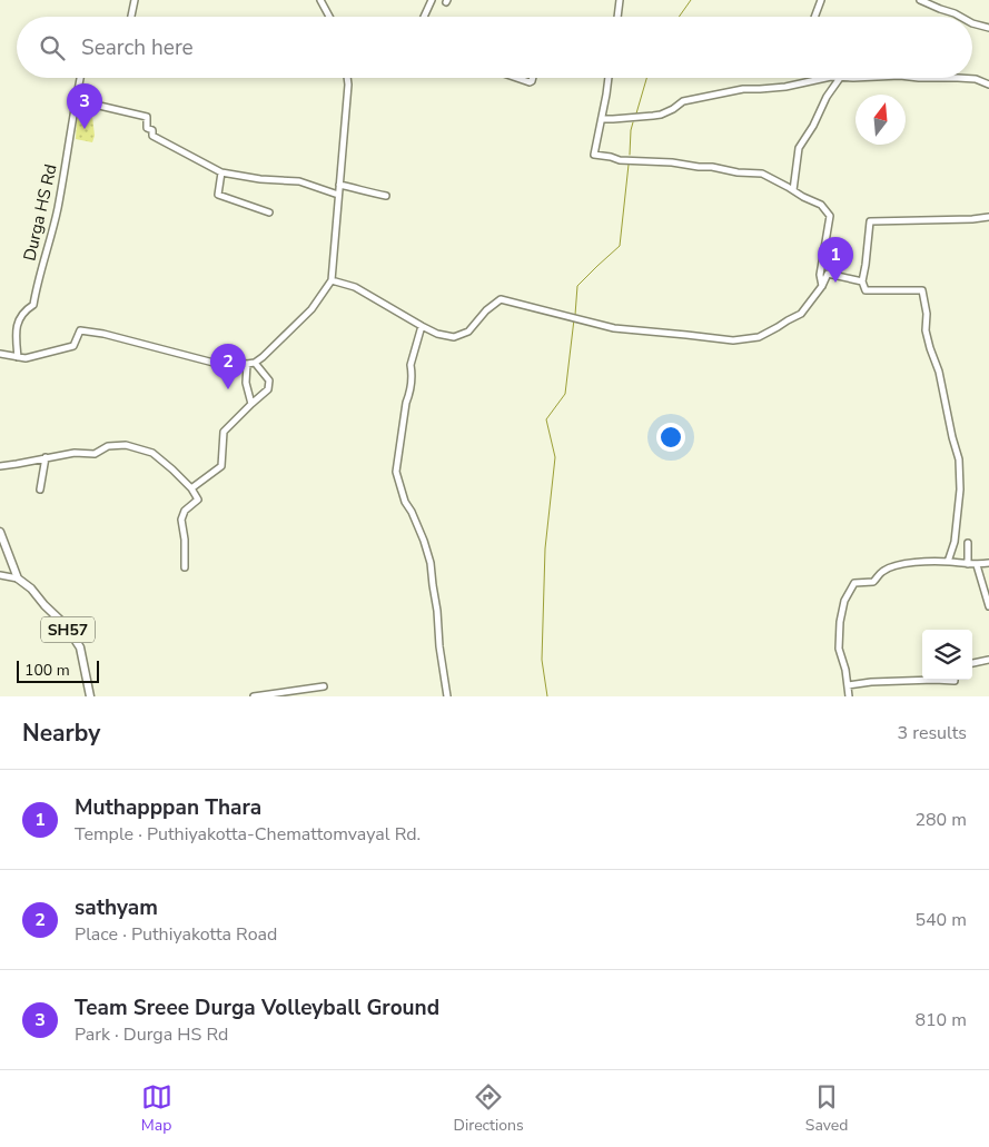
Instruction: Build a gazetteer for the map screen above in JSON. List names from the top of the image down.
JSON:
{
  "streets": {
    "main road": ["SH57"],
    "street": ["Durga HS Rd"]
  },
  "scale_bar": "100 m",
  "north": "top",
  "page": {
    "search": "Search here",
    "pins": ["3", "1", "2"],
    "scale": "100 m",
    "heading": ["Nearby", "3 results"],
    "list": [
      {
        "mark": "1",
        "name": "Muthapppan Thara",
        "note": "Temple · Puthiyakotta-Chemattomvayal Rd.",
        "value": "280 m"
      },
      {
        "mark": "2",
        "name": "sathyam",
        "note": "Place · Puthiyakotta Road",
        "value": "540 m"
      },
      {
        "mark": "3",
        "name": "Team Sreee Durga Volleyball Ground",
        "note": "Park · Durga HS Rd",
        "value": "810 m"
      }
    ],
    "nav": ["Map", "Directions", "Saved"]
  }
}
